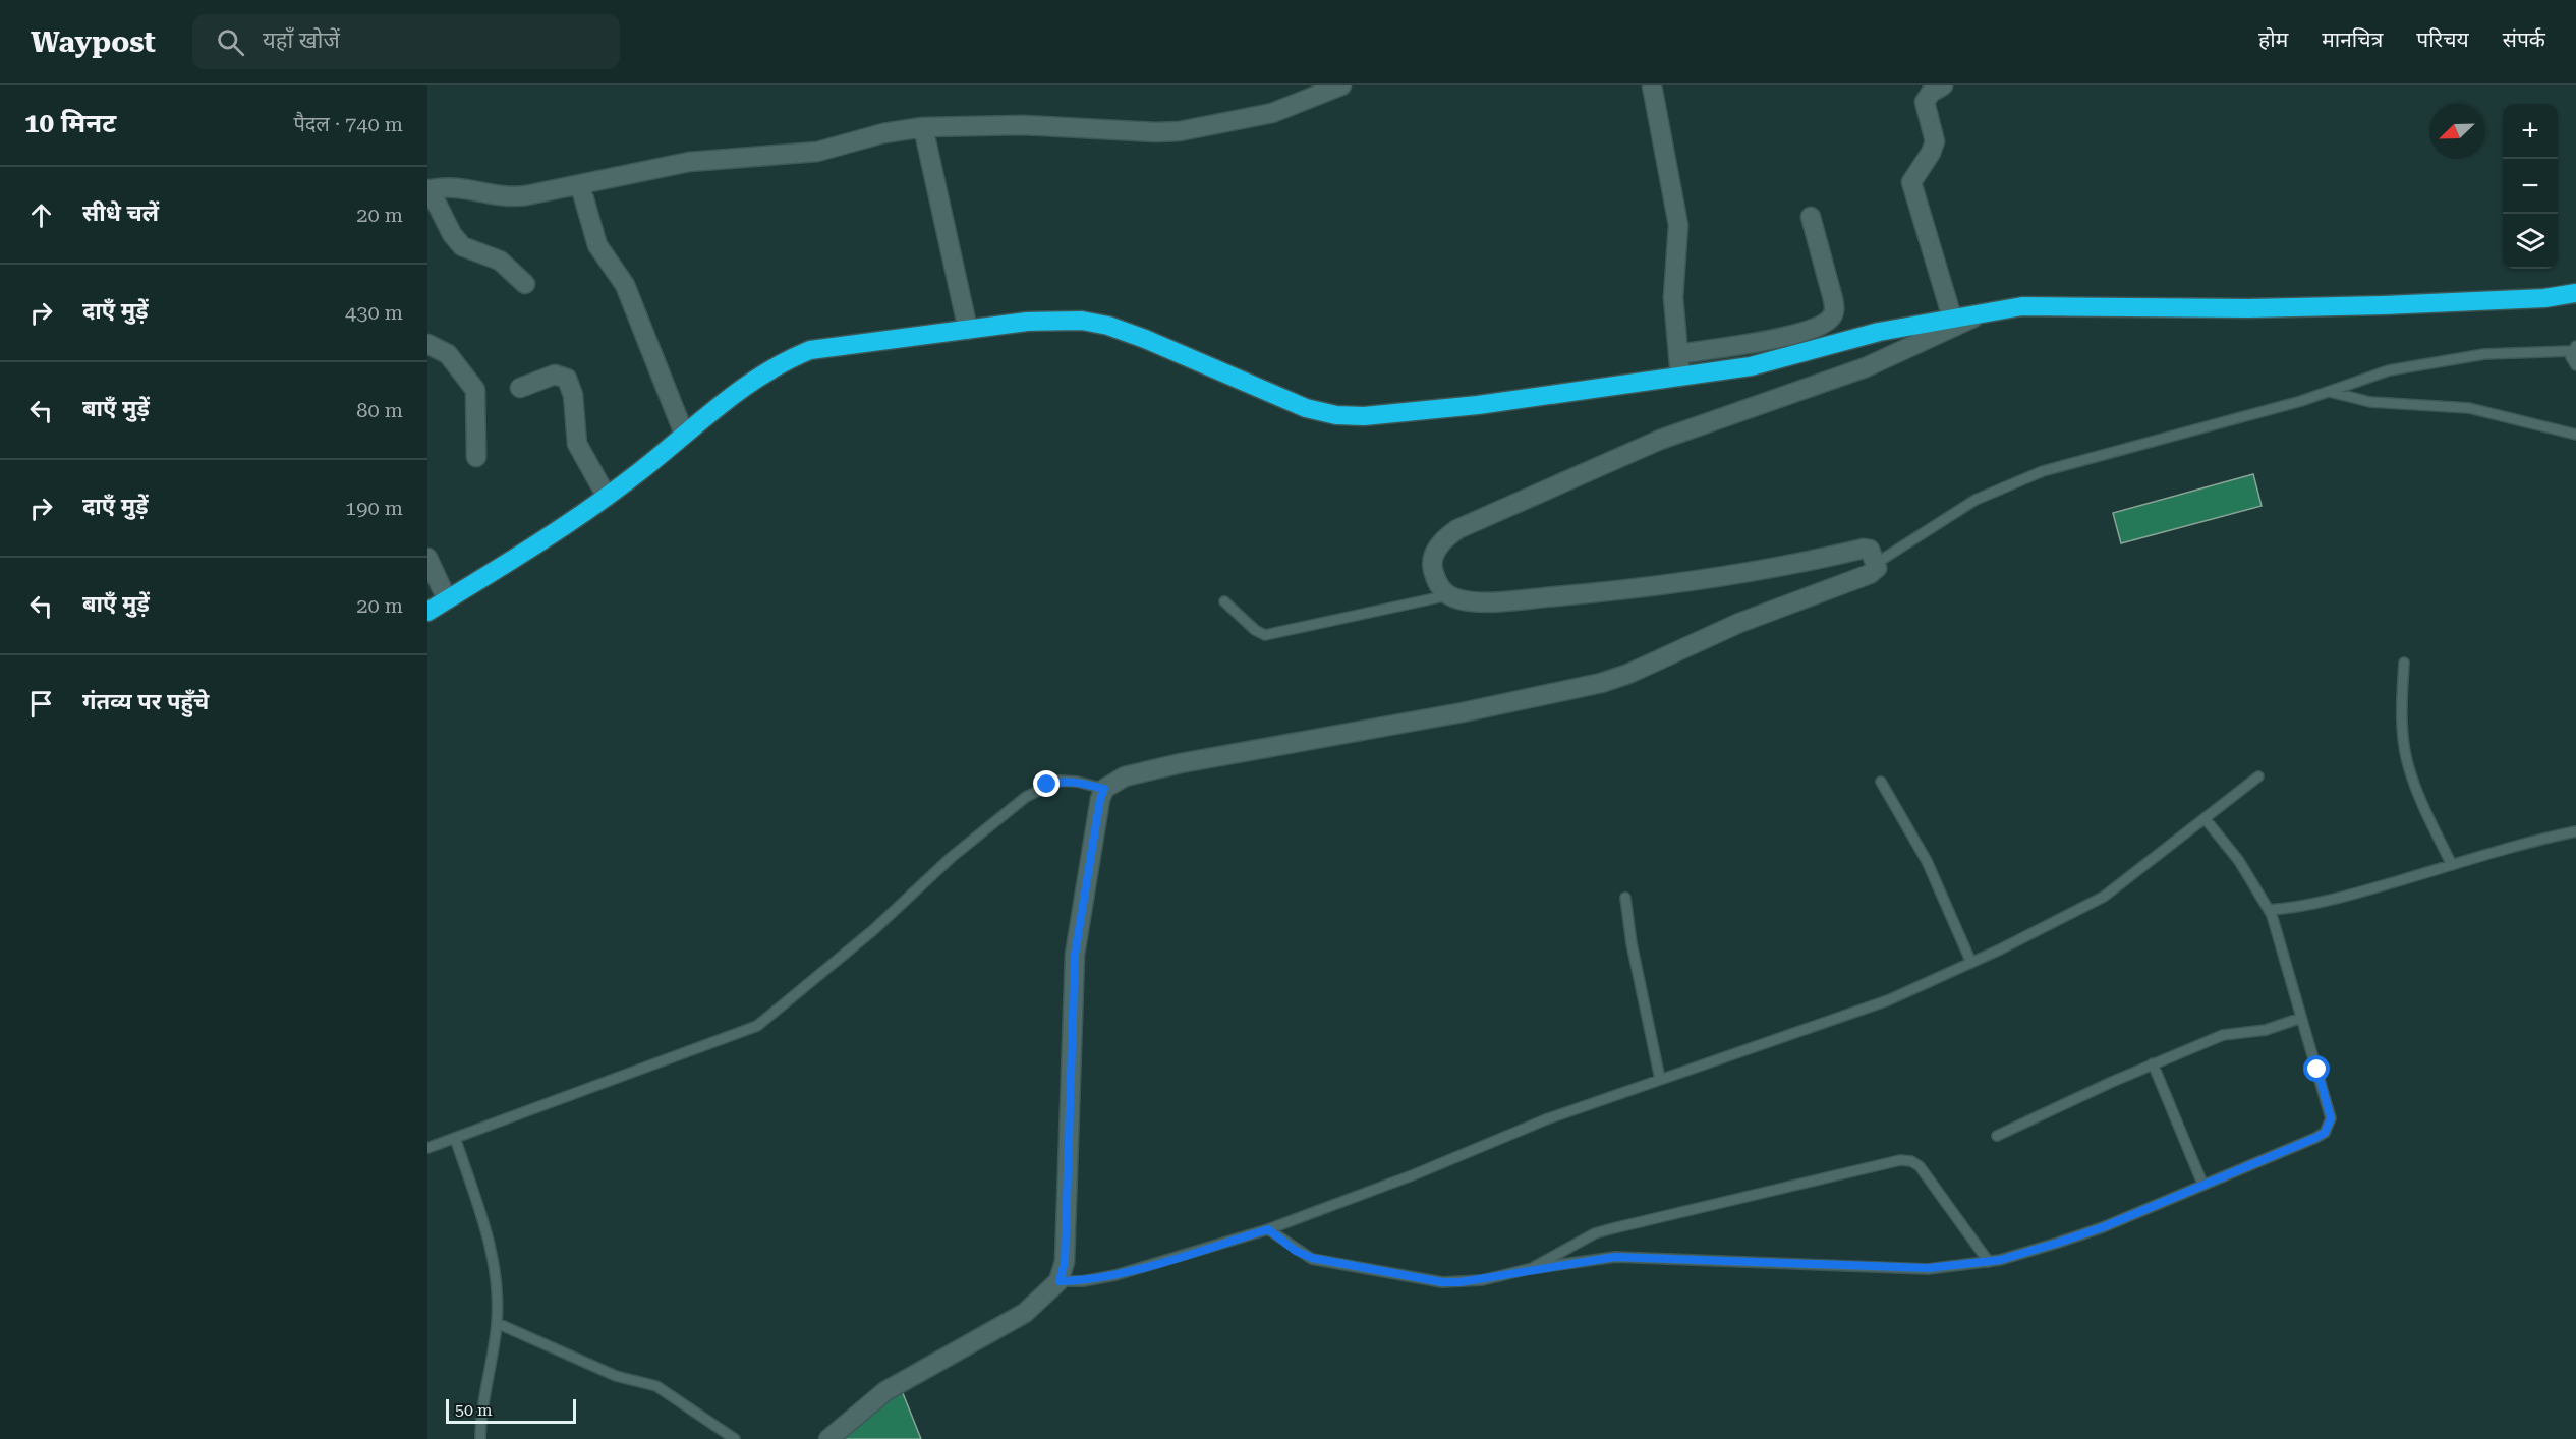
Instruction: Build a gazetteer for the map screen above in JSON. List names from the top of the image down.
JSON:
{
  "scale_bar": "50 m",
  "north": "bottom left",
  "page": {
    "header": "Waypost",
    "search": "यहाँ खोजें",
    "nav": [
      "होम",
      "मानचित्र",
      "परिचय",
      "संपर्क"
    ],
    "heading": ["10 मिनट", "पैदल · 740 m"],
    "map_buttons": ["+", "−"],
    "list": [
      ["सीधे चलें", "20 m"],
      ["दाएँ मुड़ें", "430 m"],
      ["बाएँ मुड़ें", "80 m"],
      ["दाएँ मुड़ें", "190 m"],
      ["बाएँ मुड़ें", "20 m"],
      "गंतव्य पर पहुँचे"
    ],
    "scale": "50 m"
  }
}
